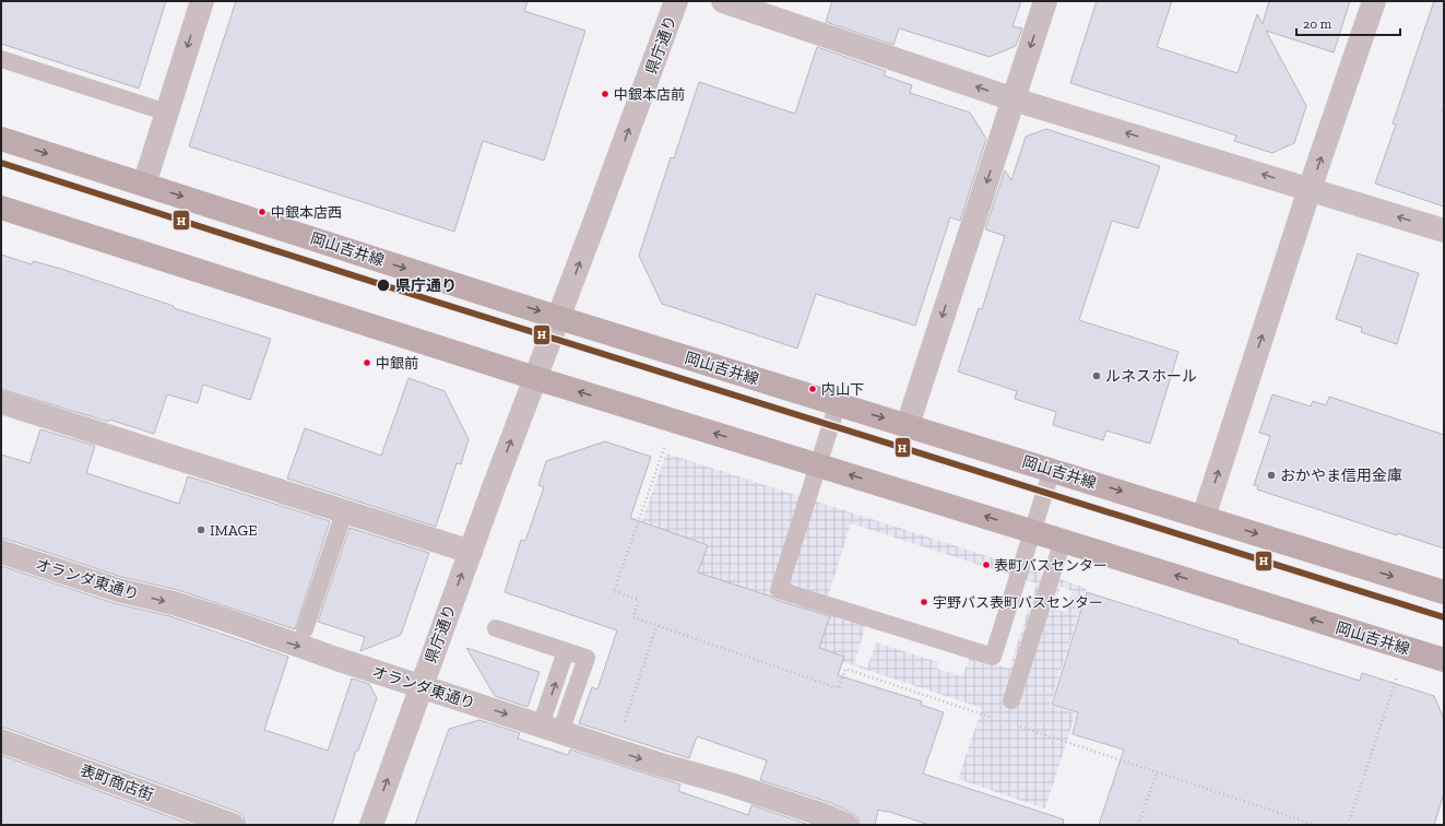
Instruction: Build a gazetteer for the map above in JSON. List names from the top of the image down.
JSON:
{
  "streets": {
    "main road": ["岡山吉井線"],
    "street": ["県庁通り", "オランダ東通り", "表町商店街"]
  },
  "crossings": [
    ["県庁通り", "岡山吉井線"],
    ["県庁通り", "オランダ東通り"]
  ],
  "one_way": ["県庁通り"],
  "places": [
    "中銀本店前",
    "中銀本店西",
    "県庁通り",
    "中銀前",
    "ルネスホール",
    "内山下",
    "おかやま信用金庫",
    "IMAGE",
    "表町バスセンター",
    "宇野バス表町バスセンター"
  ],
  "lines": ["transit line H"],
  "scale_bar": "20 m"
}
